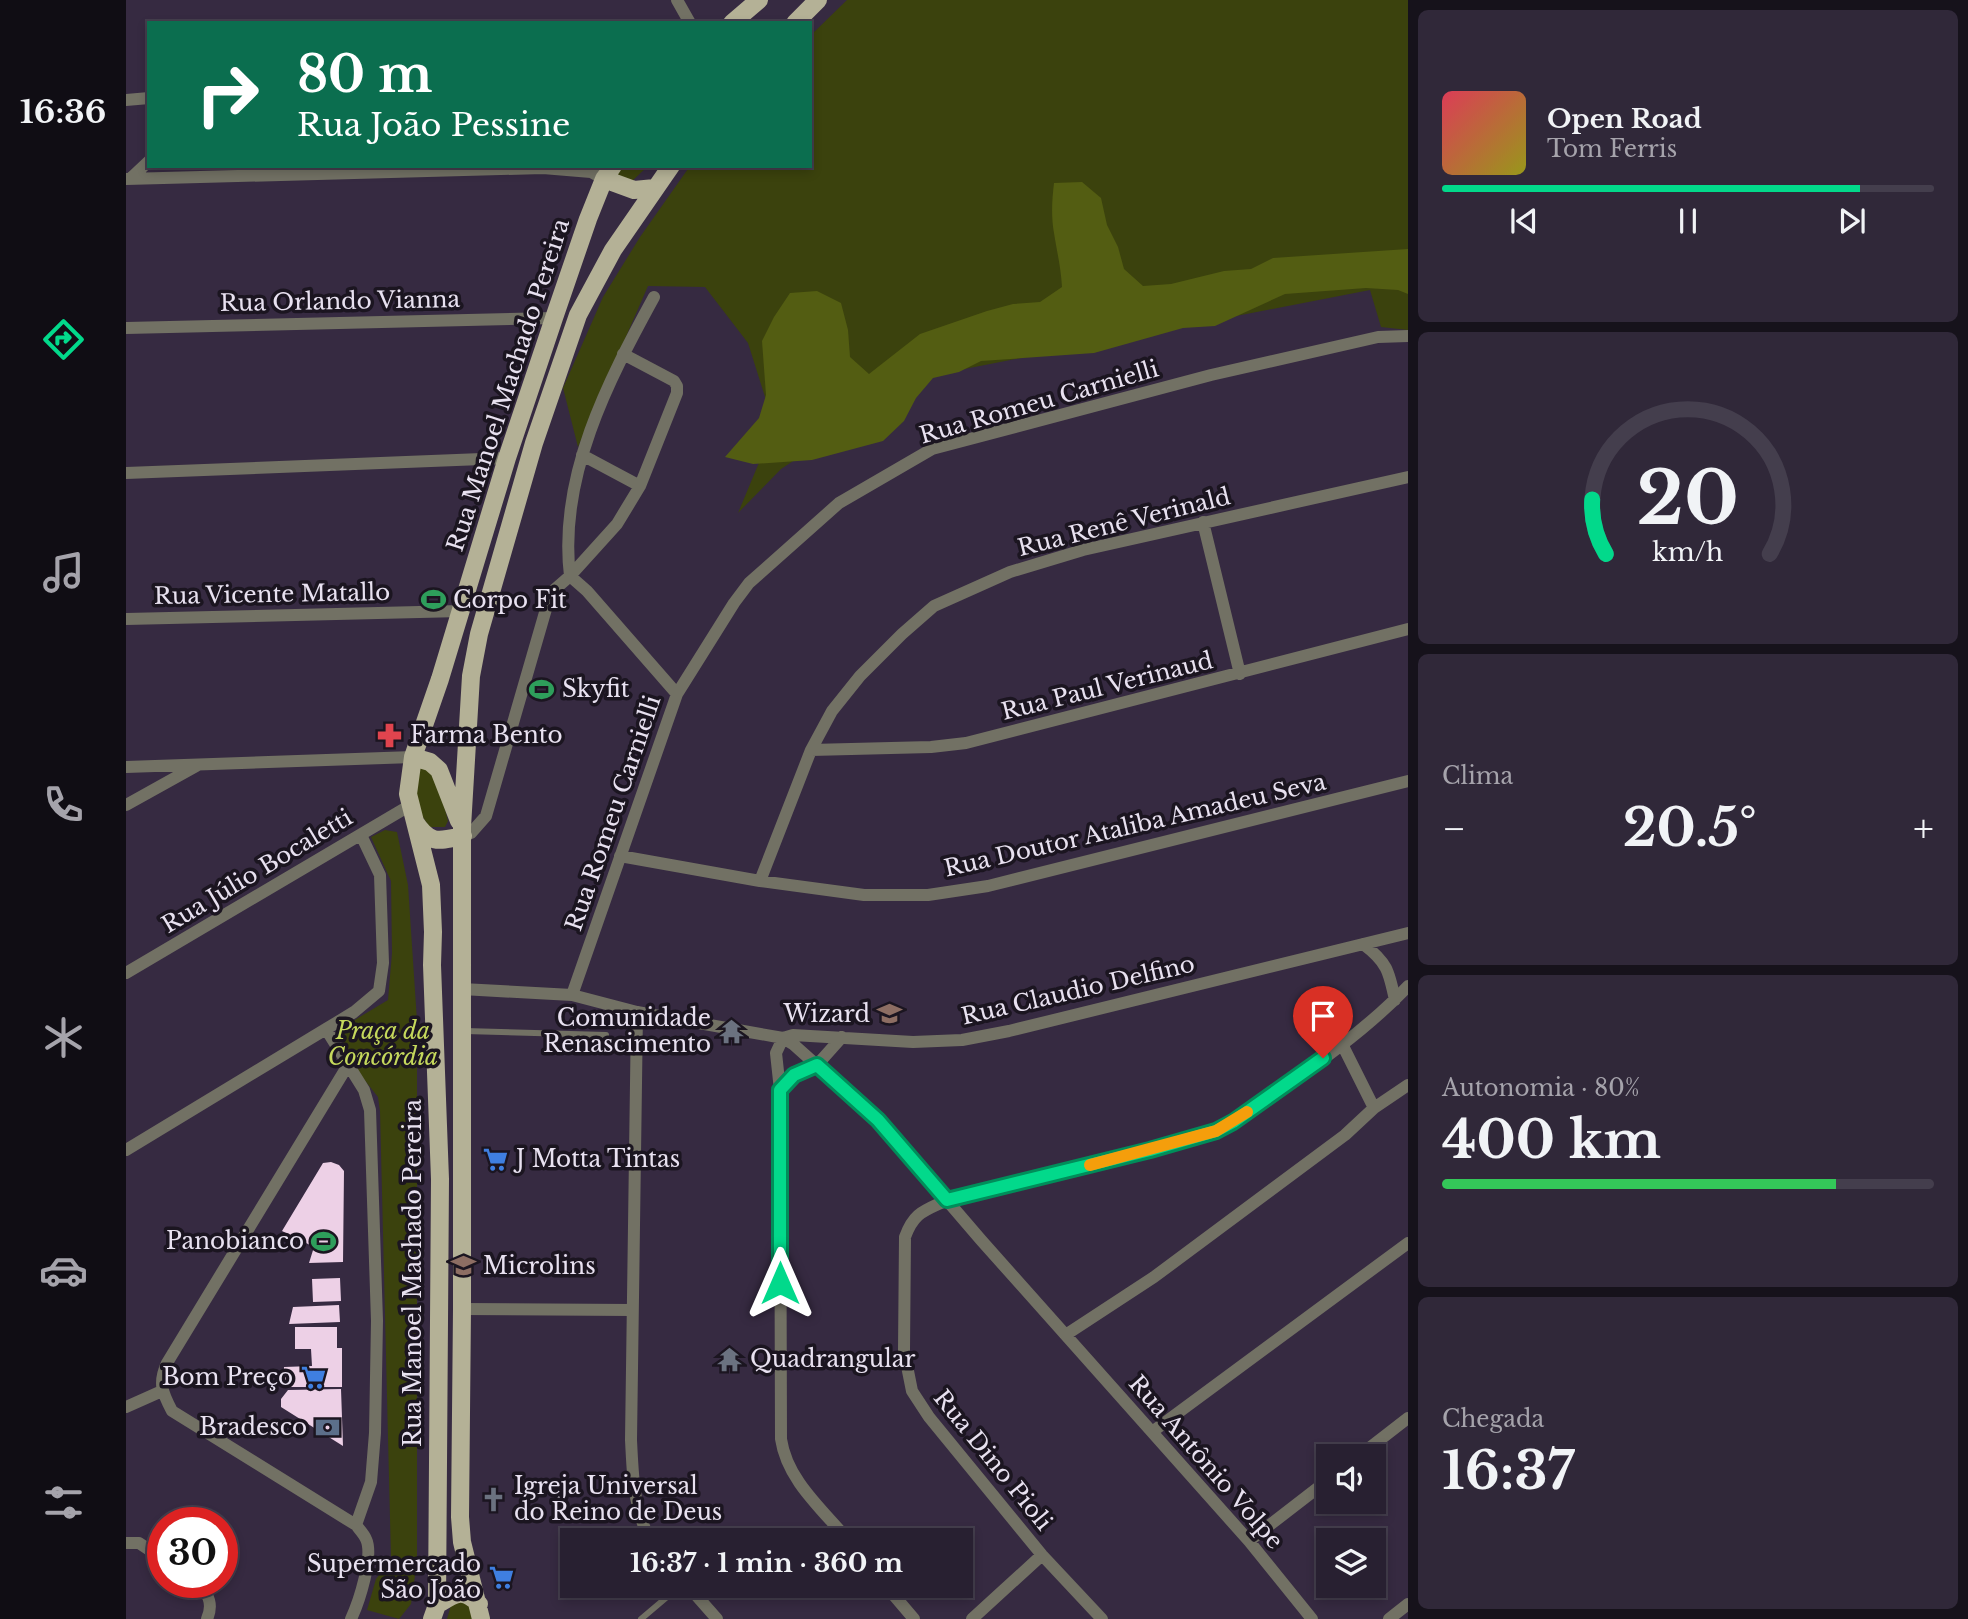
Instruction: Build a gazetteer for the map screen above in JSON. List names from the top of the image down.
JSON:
{
  "streets": {
    "main road": ["Rua Manoel Machado Pereira"],
    "street": [
      "Rua Orlando Vianna",
      "Rua Romeu Carnielli",
      "Rua Renê Verinald",
      "Rua Vicente Matallo",
      "Rua Paul Verinaud",
      "Rua Doutor Ataliba Amadeu Seva",
      "Rua Júlio Bocaletti",
      "Rua Claudio Delfino",
      "Rua Dino Pioli",
      "Rua Antônio Volpe"
    ]
  },
  "crossings": [
    ["Rua Orlando Vianna", "Rua Manoel Machado Pereira"],
    ["Rua Manoel Machado Pereira", "Rua Vicente Matallo"],
    ["Rua Manoel Machado Pereira", "Rua Júlio Bocaletti"],
    ["Rua Manoel Machado Pereira", "Rua Claudio Delfino"],
    ["Rua Romeu Carnielli", "Rua Doutor Ataliba Amadeu Seva"],
    ["Rua Romeu Carnielli", "Rua Claudio Delfino"],
    ["Rua Renê Verinald", "Rua Paul Verinaud"],
    ["Rua Renê Verinald", "Rua Doutor Ataliba Amadeu Seva"]
  ],
  "parks": ["Praça da Concórdia"],
  "places": {
    "sports": ["Corpo Fit", "Skyfit", "Panobianco"],
    "pharmacy": ["Farma Bento"],
    "school or university": ["Wizard", "Microlins"],
    "temple": ["Comunidade Renascimento", "Quadrangular"],
    "supermarket": ["J Motta Tintas", "Bom Preço", "Supermercado São João"],
    "bank": ["Bradesco"],
    "church": ["Igreja Universal do Reino de Deus"]
  },
  "page": {
    "tabs": "16:36",
    "turn": ["80 m", "Rua João Pessine"],
    "song": ["Open Road", "Tom Ferris"],
    "tile": [
      "Clima",
      ["Autonomia · 80%", "400 km"],
      ["Chegada", "16:37"]
    ],
    "heat": ["−", "20.5°", "+"],
    "limit": "30",
    "trip": "16:37 · 1 min · 360 m",
    "gauge": ["20", "km/h"]
  }
}
